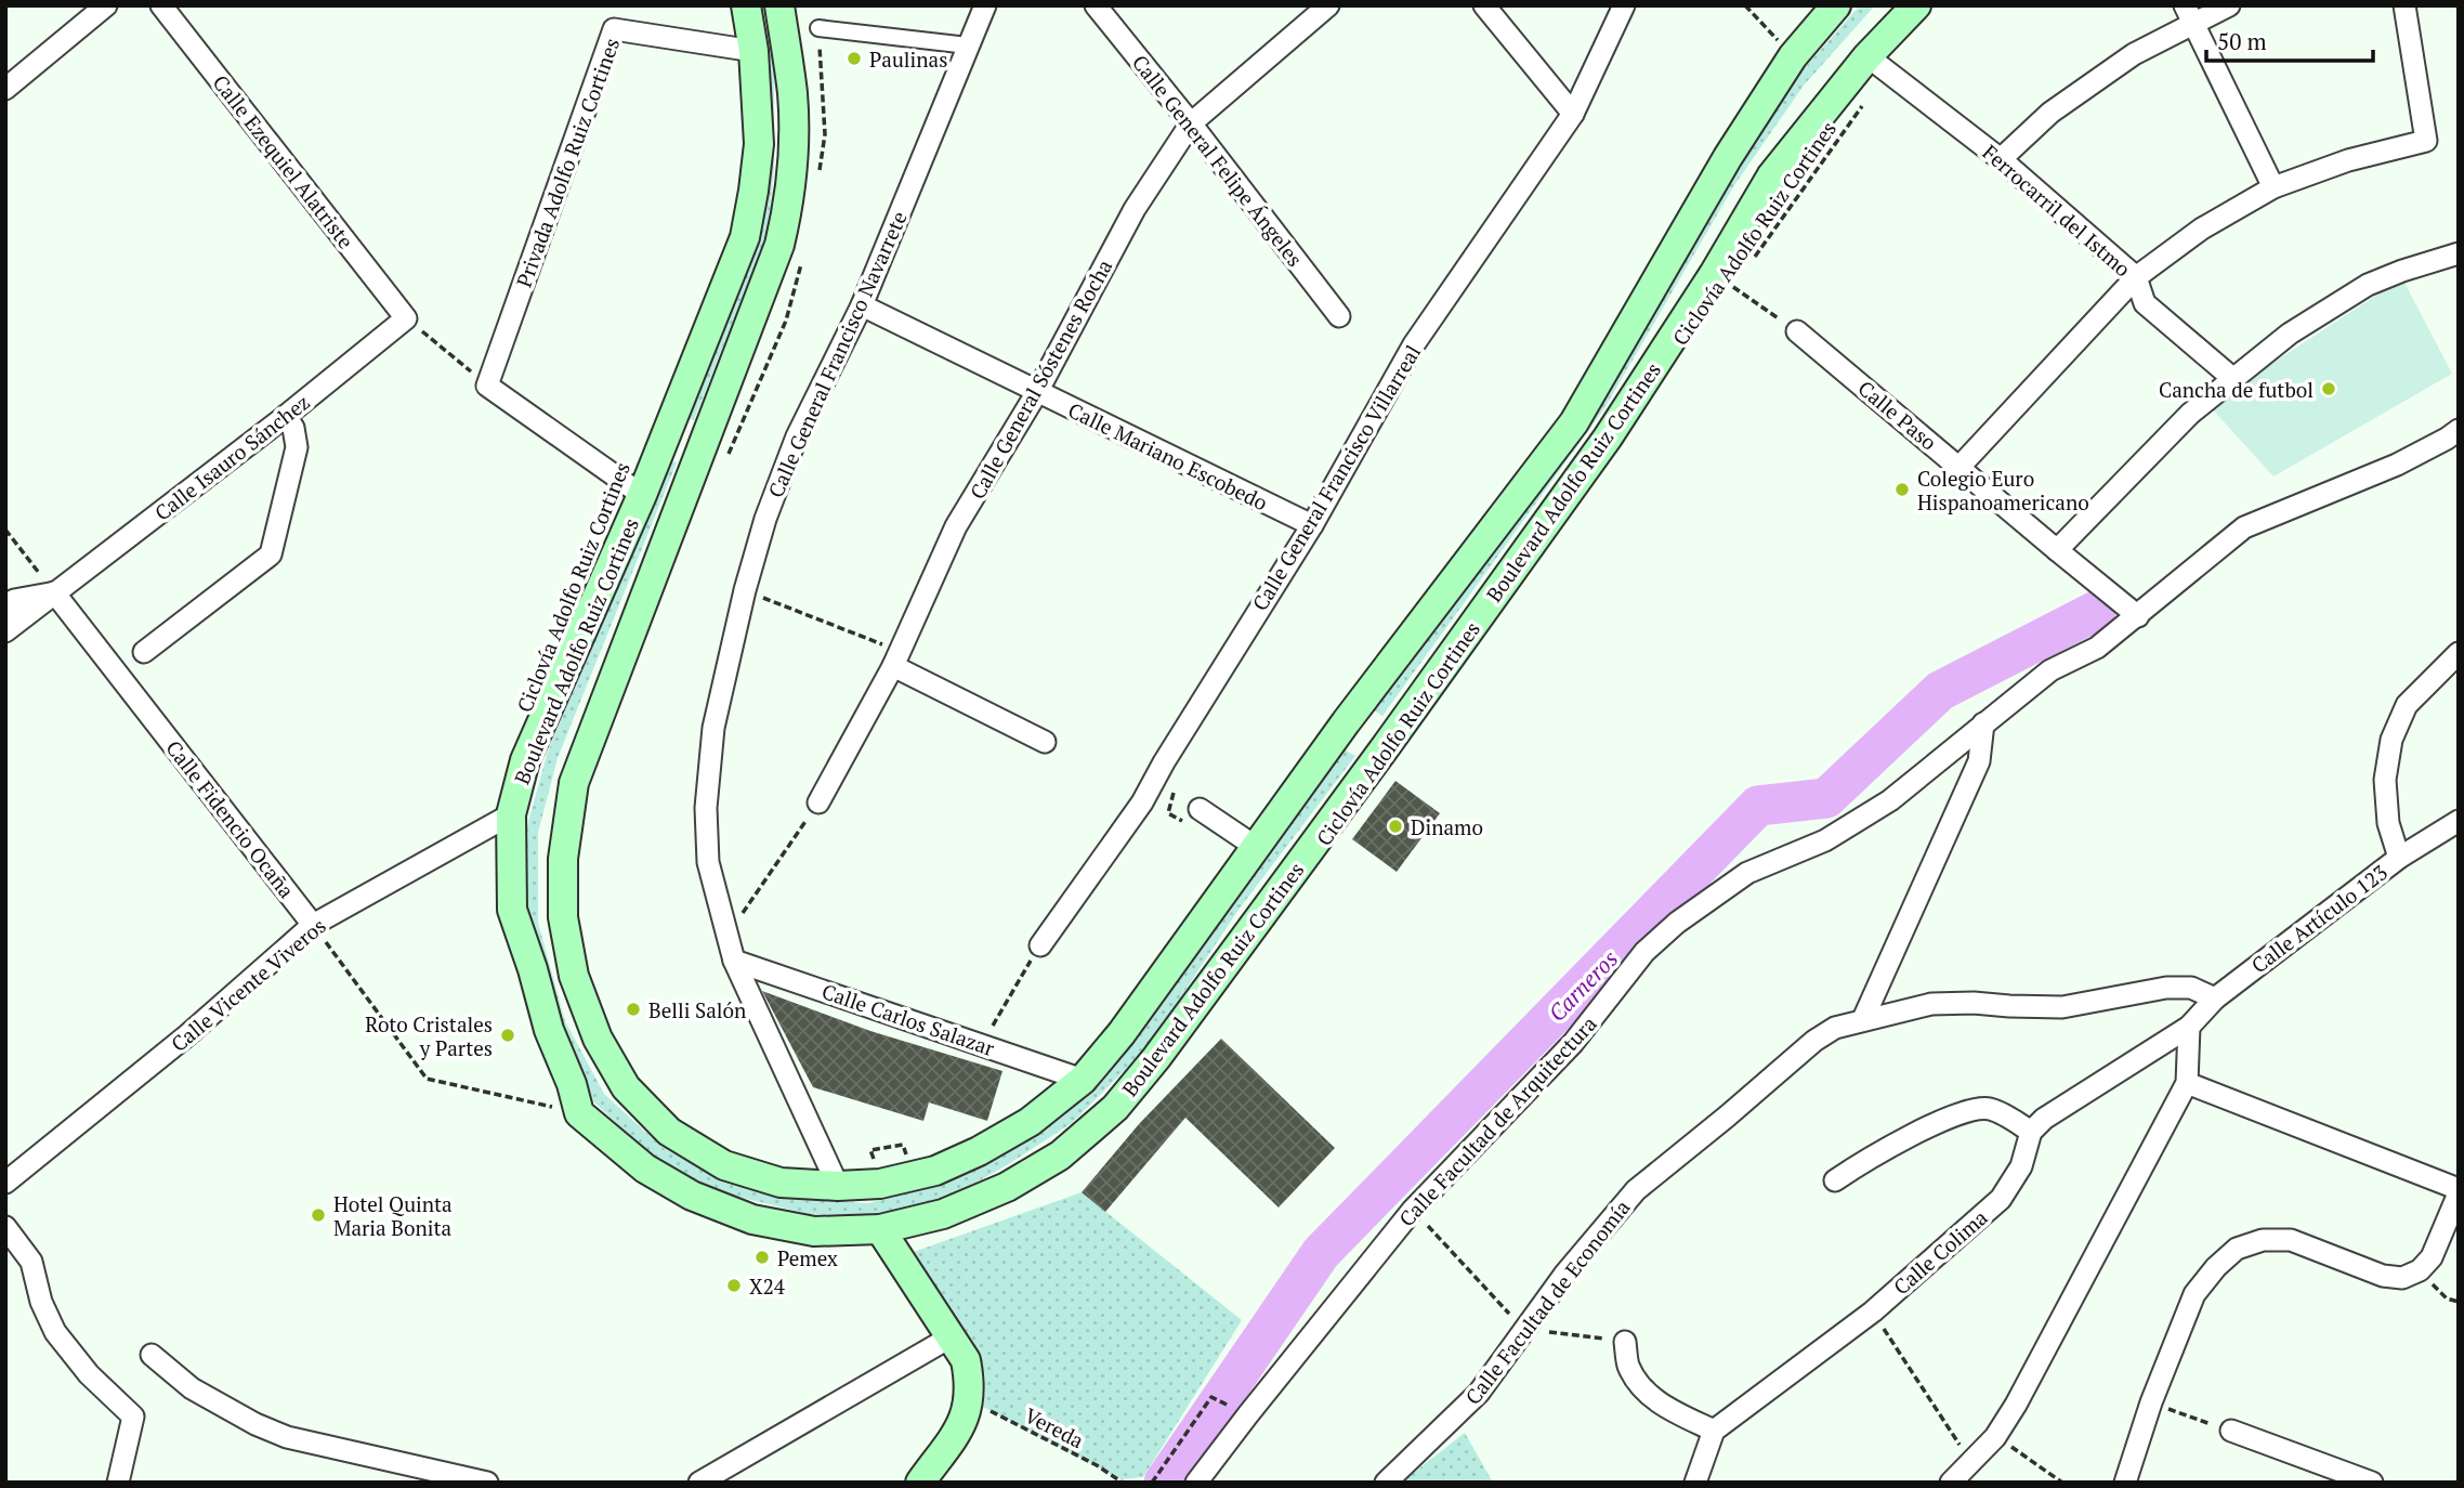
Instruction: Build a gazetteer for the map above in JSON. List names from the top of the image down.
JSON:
{
  "streets": {
    "main road": ["Boulevard Adolfo Ruiz Cortines"],
    "street": [
      "Calle General Felipe Ángeles",
      "Calle Ezequiel Alatriste",
      "Privada Adolfo Ruiz Cortines",
      "Ferrocarril del Istmo",
      "Calle General Francisco Navarrete",
      "Calle General Sóstenes Rocha",
      "Calle Paso",
      "Calle Mariano Escobedo",
      "Calle Isauro Sánchez",
      "Calle General Francisco Villarreal",
      "Calle Fidencio Ocaña",
      "Calle Artículo 123",
      "Calle Vicente Viveros",
      "Calle Carlos Salazar",
      "Calle Facultad de Arquitectura",
      "Calle Colima",
      "Calle Facultad de Economía"
    ],
    "path": ["Ciclovía Adolfo Ruiz Cortines", "Vereda"]
  },
  "crossings": [
    ["Calle General Felipe Ángeles", "Calle General Sóstenes Rocha"],
    ["Calle Ezequiel Alatriste", "Calle Isauro Sánchez"],
    ["Privada Adolfo Ruiz Cortines", "Boulevard Adolfo Ruiz Cortines"],
    ["Ferrocarril del Istmo", "Ciclovía Adolfo Ruiz Cortines"],
    ["Ferrocarril del Istmo", "Boulevard Adolfo Ruiz Cortines"],
    ["Ciclovía Adolfo Ruiz Cortines", "Boulevard Adolfo Ruiz Cortines"],
    ["Calle General Francisco Navarrete", "Calle Mariano Escobedo"],
    ["Calle General Francisco Navarrete", "Boulevard Adolfo Ruiz Cortines"],
    ["Calle General Francisco Navarrete", "Calle Carlos Salazar"],
    ["Calle General Sóstenes Rocha", "Calle Mariano Escobedo"],
    ["Calle Paso", "Calle Facultad de Arquitectura"],
    ["Calle Mariano Escobedo", "Calle General Francisco Villarreal"],
    ["Calle Isauro Sánchez", "Calle Fidencio Ocaña"],
    ["Boulevard Adolfo Ruiz Cortines", "Calle Vicente Viveros"],
    ["Boulevard Adolfo Ruiz Cortines", "Calle Carlos Salazar"],
    ["Calle Fidencio Ocaña", "Calle Vicente Viveros"],
    ["Calle Artículo 123", "Calle Facultad de Economía"]
  ],
  "water": ["Carneros"],
  "places": [
    "Paulinas",
    "Cancha de futbol",
    "Colegio Euro Hispanoamericano",
    "Dinamo",
    "Belli Salón",
    "Roto Cristales y Partes",
    "Hotel Quinta Maria Bonita",
    "Pemex",
    "X24"
  ],
  "scale_bar": "50 m"
}
